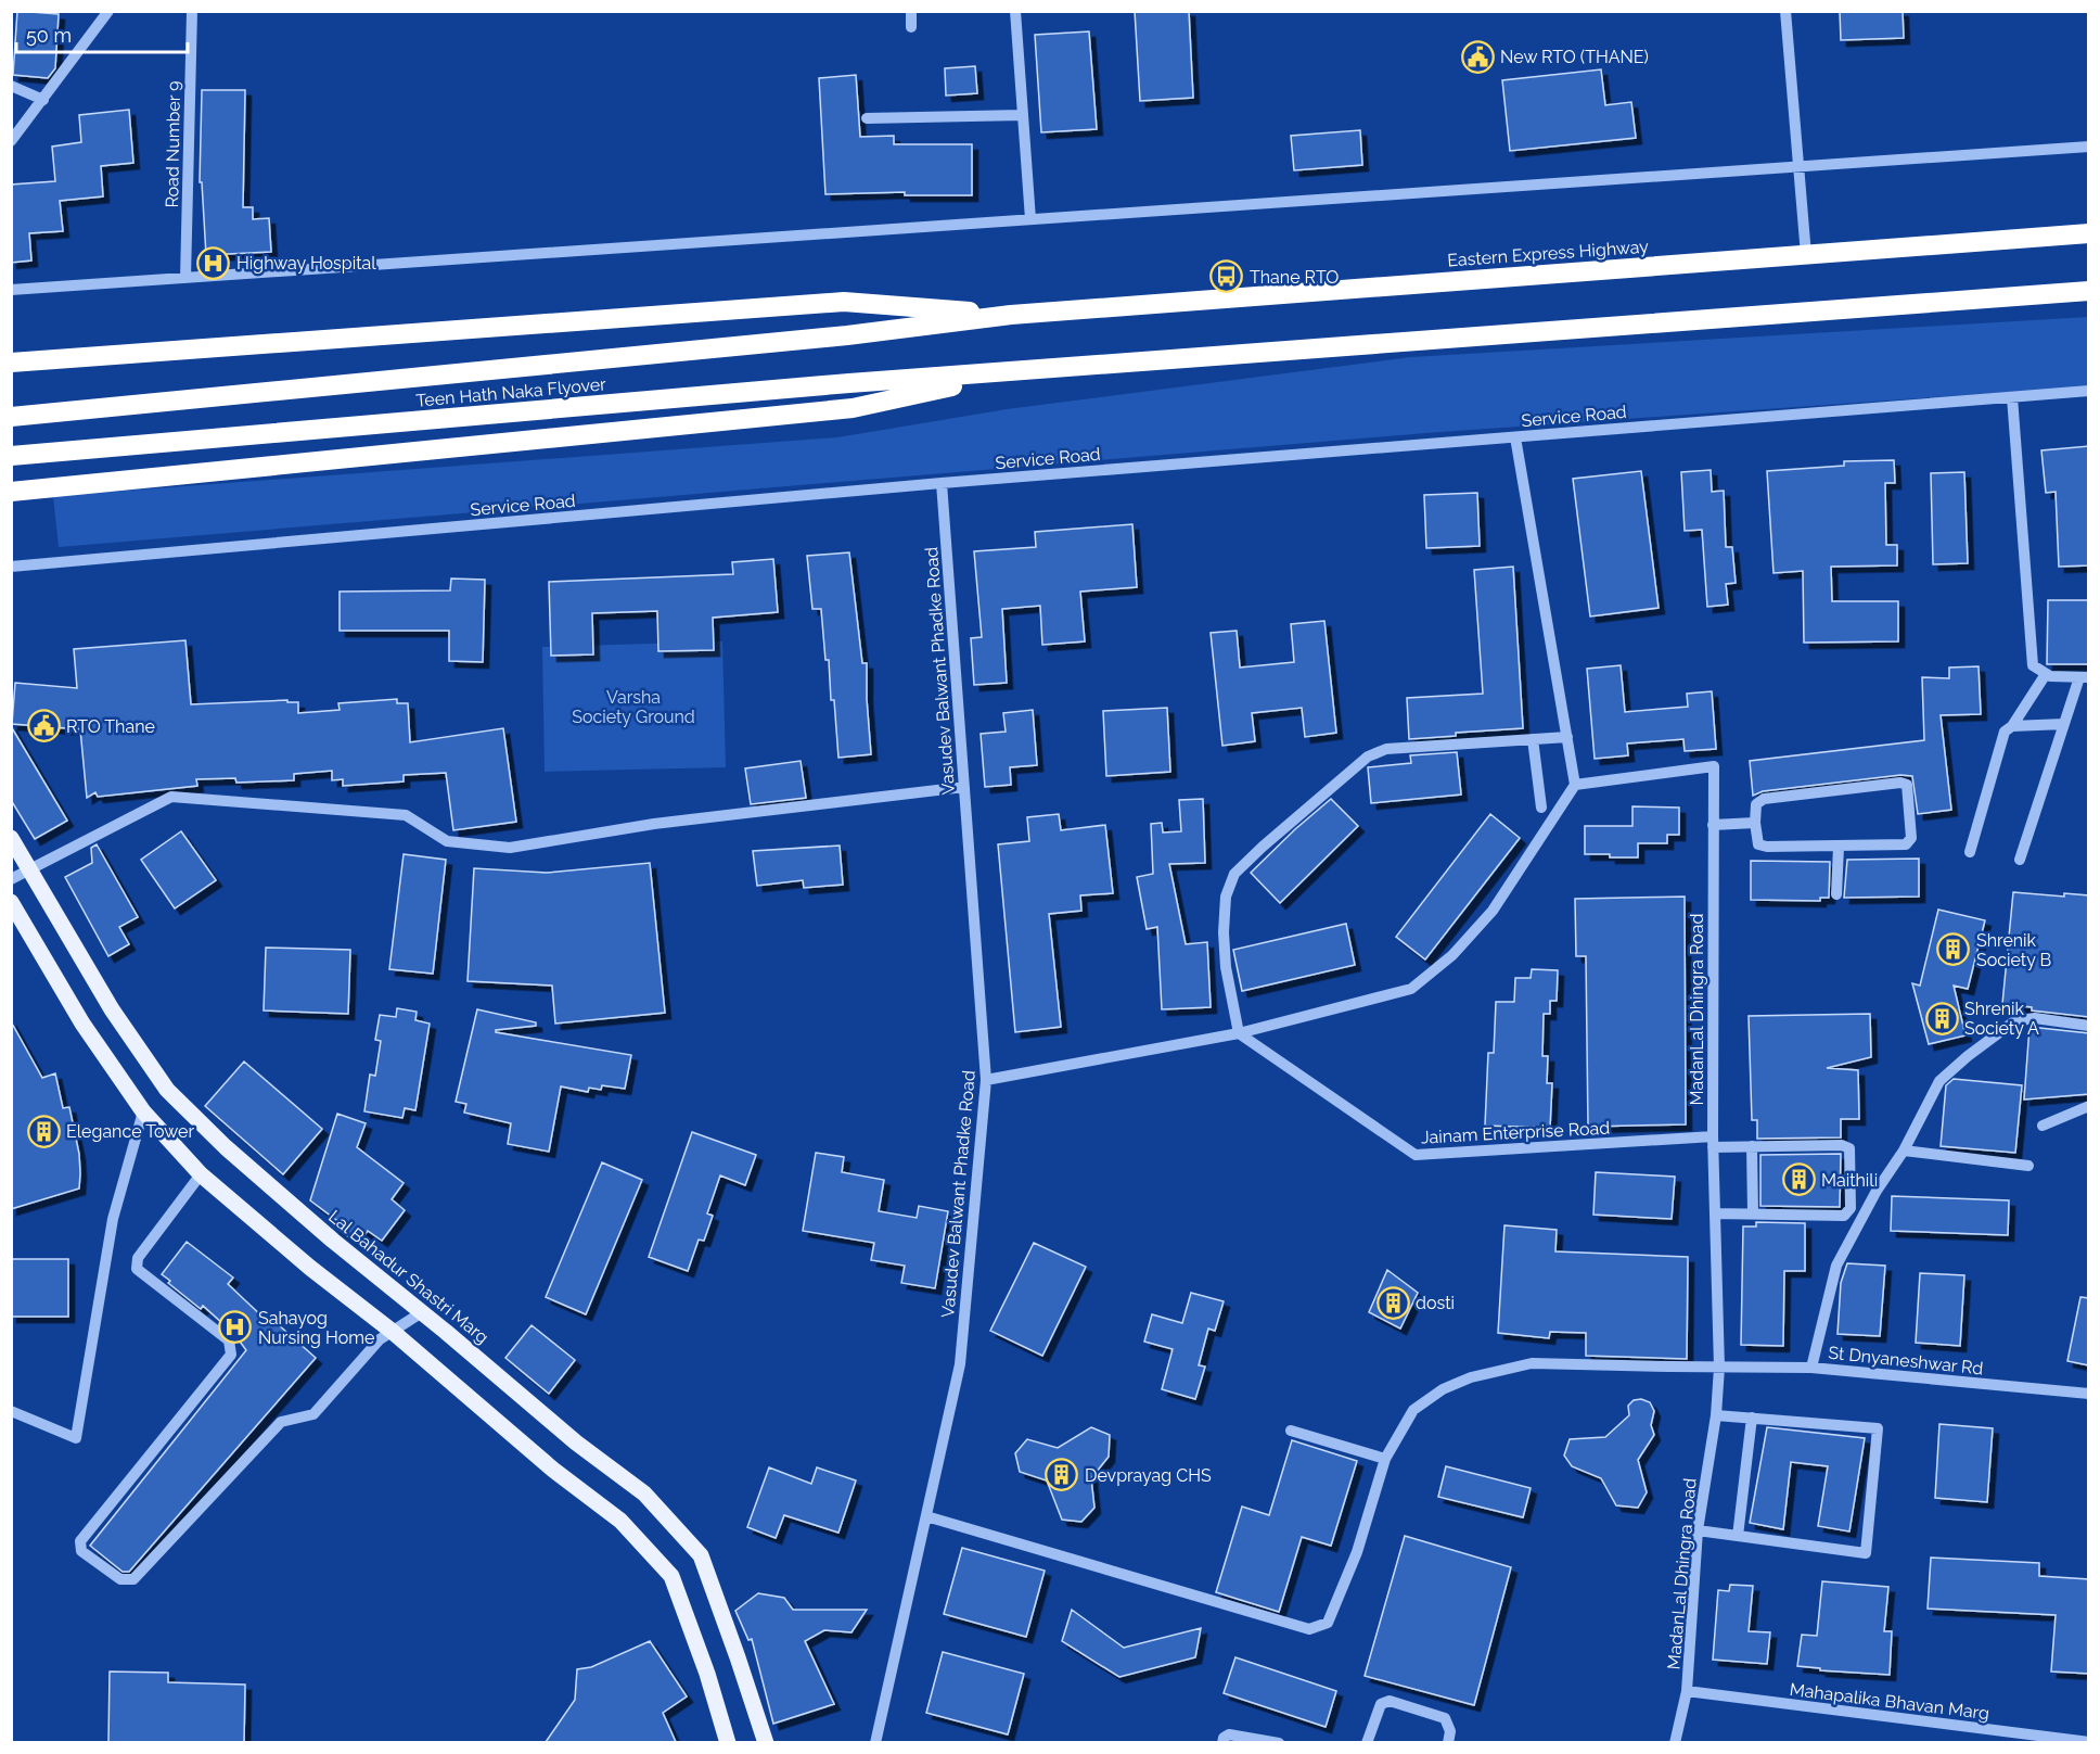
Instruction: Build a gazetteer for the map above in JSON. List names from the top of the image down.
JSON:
{
  "streets": {
    "highway": ["Eastern Express Highway", "Teen Hath Naka Flyover"],
    "main road": ["Lal Bahadur Shastri Marg"],
    "street": [
      "Road Number 9",
      "Service Road",
      "Vasudev Balwant Phadke Road",
      "MadanLal Dhingra Road",
      "Jainam Enterprise Road",
      "St Dnyaneshwar Rd",
      "Mahapalika Bhavan Marg"
    ]
  },
  "crossings": [
    ["Eastern Express Highway", "Teen Hath Naka Flyover"],
    ["Service Road", "Vasudev Balwant Phadke Road"],
    ["Vasudev Balwant Phadke Road", "St Dnyaneshwar Rd"],
    ["MadanLal Dhingra Road", "Jainam Enterprise Road"],
    ["MadanLal Dhingra Road", "St Dnyaneshwar Rd"],
    ["MadanLal Dhingra Road", "Mahapalika Bhavan Marg"]
  ],
  "parks": ["Varsha Society Ground"],
  "places": {
    "public building": ["New RTO (THANE)", "RTO Thane"],
    "hospital": ["Highway Hospital", "Sahayog Nursing Home"],
    "bus stop": ["Thane RTO"],
    "building": [
      "Shrenik Society B",
      "Shrenik Society A",
      "Elegance Tower",
      "Maithili",
      "dosti",
      "Devprayag CHS"
    ]
  },
  "scale_bar": "50 m"
}
